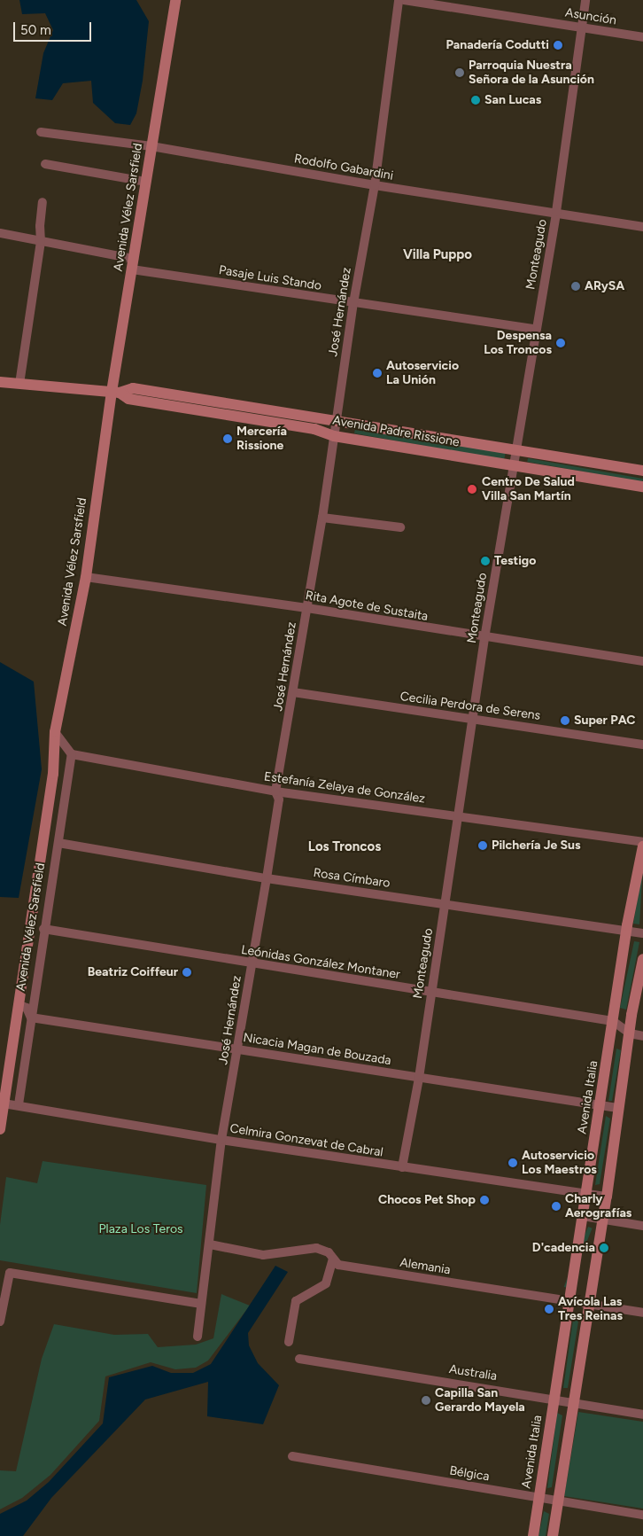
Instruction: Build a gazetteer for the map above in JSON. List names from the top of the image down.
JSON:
{
  "streets": {
    "main road": ["Avenida Vélez Sarsfield", "Avenida Padre Rissione", "Avenida Italia"],
    "street": [
      "Asunción",
      "Rodolfo Gabardini",
      "Monteagudo",
      "Pasaje Luis Stando",
      "José Hernández",
      "Rita Agote de Sustaita",
      "Cecilia Perdora de Serens",
      "Estefanía Zelaya de González",
      "Rosa Címbaro",
      "Leónidas González Montaner",
      "Nicacia Magan de Bouzada",
      "Celmira Gonzevat de Cabral",
      "Alemania",
      "Australia",
      "Bélgica"
    ]
  },
  "crossings": [
    ["Asunción", "Monteagudo"],
    ["Rodolfo Gabardini", "Avenida Vélez Sarsfield"],
    ["Rodolfo Gabardini", "Monteagudo"],
    ["Rodolfo Gabardini", "José Hernández"],
    ["Avenida Vélez Sarsfield", "Pasaje Luis Stando"],
    ["Avenida Vélez Sarsfield", "Avenida Padre Rissione"],
    ["Avenida Vélez Sarsfield", "Rita Agote de Sustaita"],
    ["Avenida Vélez Sarsfield", "Estefanía Zelaya de González"],
    ["Avenida Vélez Sarsfield", "Rosa Címbaro"],
    ["Avenida Vélez Sarsfield", "Leónidas González Montaner"],
    ["Avenida Vélez Sarsfield", "Nicacia Magan de Bouzada"],
    ["Avenida Vélez Sarsfield", "Celmira Gonzevat de Cabral"],
    ["Monteagudo", "Pasaje Luis Stando"],
    ["Monteagudo", "Avenida Padre Rissione"],
    ["Monteagudo", "Rita Agote de Sustaita"],
    ["Monteagudo", "Cecilia Perdora de Serens"],
    ["Monteagudo", "Estefanía Zelaya de González"],
    ["Monteagudo", "Rosa Címbaro"],
    ["Monteagudo", "Leónidas González Montaner"],
    ["Monteagudo", "Nicacia Magan de Bouzada"],
    ["Monteagudo", "Celmira Gonzevat de Cabral"],
    ["Pasaje Luis Stando", "José Hernández"],
    ["José Hernández", "Avenida Padre Rissione"],
    ["José Hernández", "Rita Agote de Sustaita"],
    ["José Hernández", "Cecilia Perdora de Serens"],
    ["José Hernández", "Estefanía Zelaya de González"],
    ["José Hernández", "Rosa Címbaro"],
    ["José Hernández", "Leónidas González Montaner"],
    ["José Hernández", "Nicacia Magan de Bouzada"],
    ["José Hernández", "Celmira Gonzevat de Cabral"],
    ["José Hernández", "Alemania"],
    ["Rosa Címbaro", "Avenida Italia"],
    ["Leónidas González Montaner", "Avenida Italia"],
    ["Nicacia Magan de Bouzada", "Avenida Italia"],
    ["Avenida Italia", "Celmira Gonzevat de Cabral"],
    ["Avenida Italia", "Alemania"],
    ["Avenida Italia", "Australia"],
    ["Avenida Italia", "Bélgica"]
  ],
  "districts": ["Villa Puppo", "Los Troncos"],
  "parks": ["Plaza Los Teros"],
  "places": [
    "Panadería Codutti",
    "Parroquia Nuestra Señora de la Asunción",
    "San Lucas",
    "ARySA",
    "Despensa Los Troncos",
    "Autoservicio La Unión",
    "Mercería Rissione",
    "Centro De Salud Villa San Martín",
    "Testigo",
    "Super PAC",
    "Pilchería Je Sus",
    "Beatriz Coiffeur",
    "Autoservicio Los Maestros",
    "Chocos Pet Shop",
    "Charly Aerografías",
    "D'cadencia",
    "Avícola Las Tres Reinas",
    "Capilla San Gerardo Mayela"
  ],
  "scale_bar": "50 m"
}
